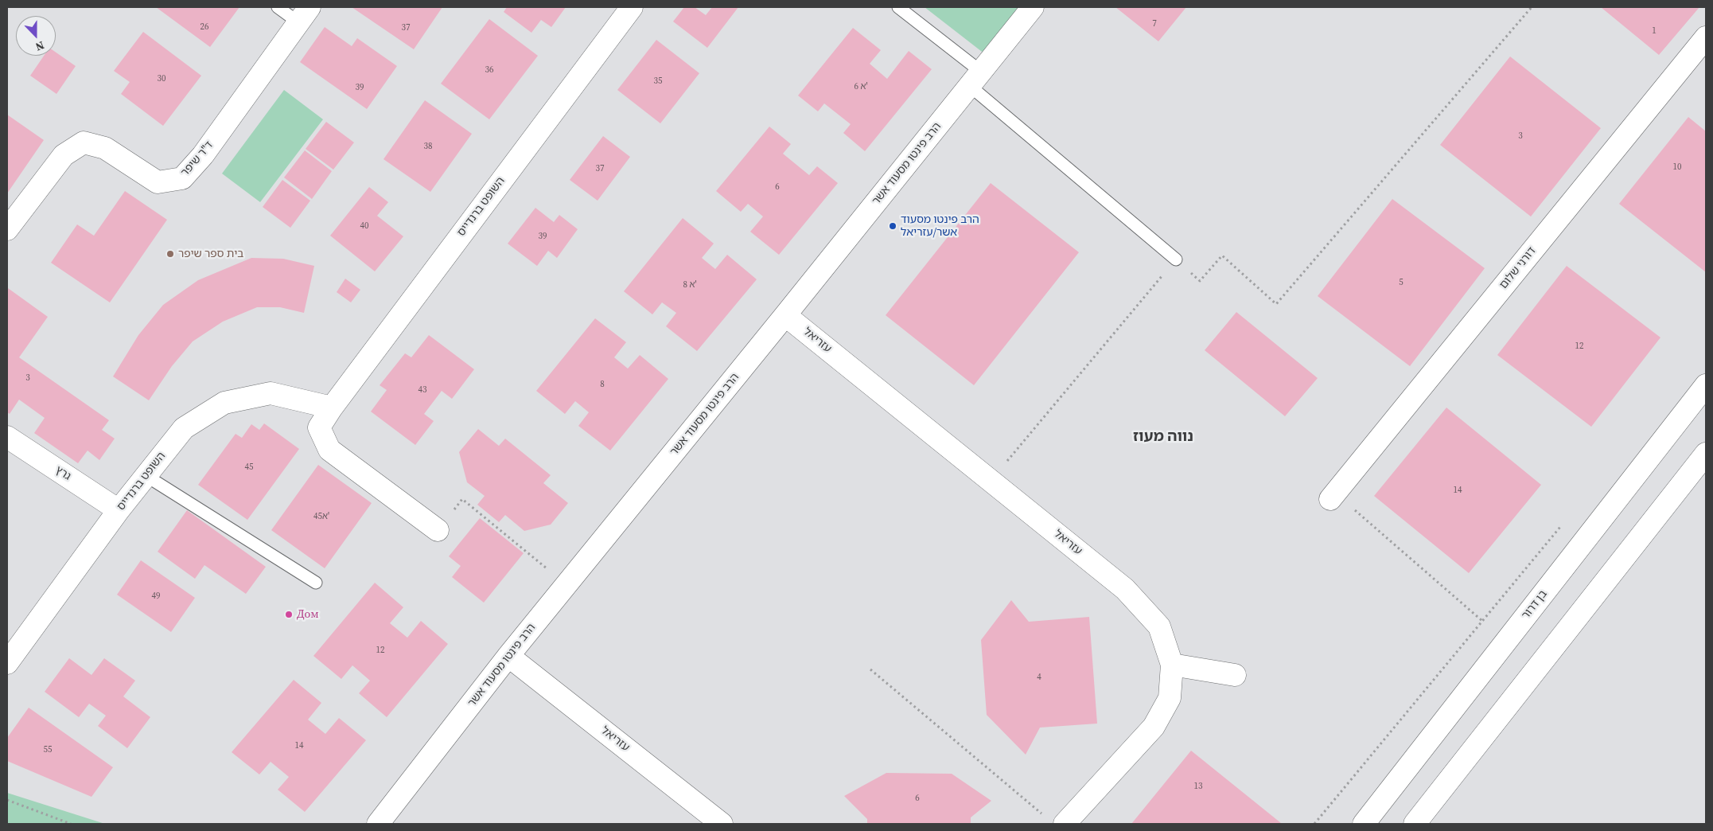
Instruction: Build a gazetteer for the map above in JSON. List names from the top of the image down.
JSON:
{
  "streets": {
    "street": [
      "ד\"ר שיפר",
      "הרב פינטו מסעוד אשר",
      "השופט ברנדייס",
      "דורני שלום",
      "עזריאל",
      "גרץ",
      "בן דרור"
    ]
  },
  "crossings": [
    ["הרב פינטו מסעוד אשר", "עזריאל"],
    ["השופט ברנדייס", "גרץ"]
  ],
  "districts": ["נווה מעוז"],
  "places": ["הרב פינטו מסעוד אשר/עזריאל", "בית ספר שיפר", "Дом"],
  "house_numbers": [
    "7",
    "26",
    "37",
    "1",
    "36",
    "30",
    "35",
    "6 א'",
    "39",
    "3",
    "38",
    "10",
    "37",
    "6",
    "40",
    "39",
    "5",
    "8 א'",
    "12",
    "3",
    "8",
    "43",
    "45",
    "14",
    "45א'",
    "49",
    "12",
    "4",
    "14",
    "55",
    "13",
    "6"
  ],
  "north": "bottom"
}
